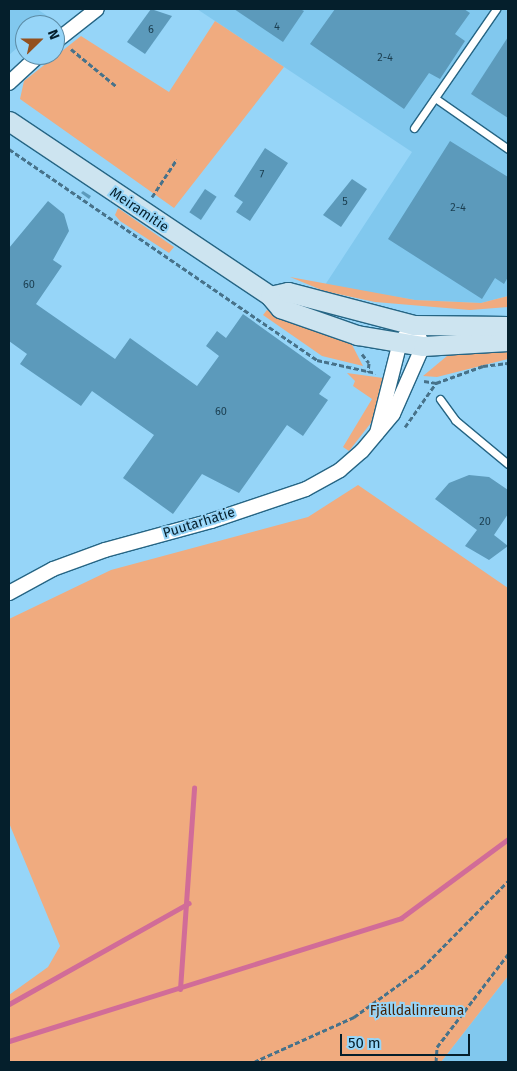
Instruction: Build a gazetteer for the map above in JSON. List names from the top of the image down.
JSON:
{
  "streets": {
    "main road": ["Meiramitie"],
    "street": ["Puutarhatie"]
  },
  "crossings": [
    ["Meiramitie", "Puutarhatie"]
  ],
  "parks": ["Fjälldalinreuna"],
  "house_numbers": [
    "4",
    "6",
    "2-4",
    "7",
    "5",
    "2-4",
    "60",
    "60",
    "20"
  ],
  "scale_bar": "50 m",
  "north": "right"
}
